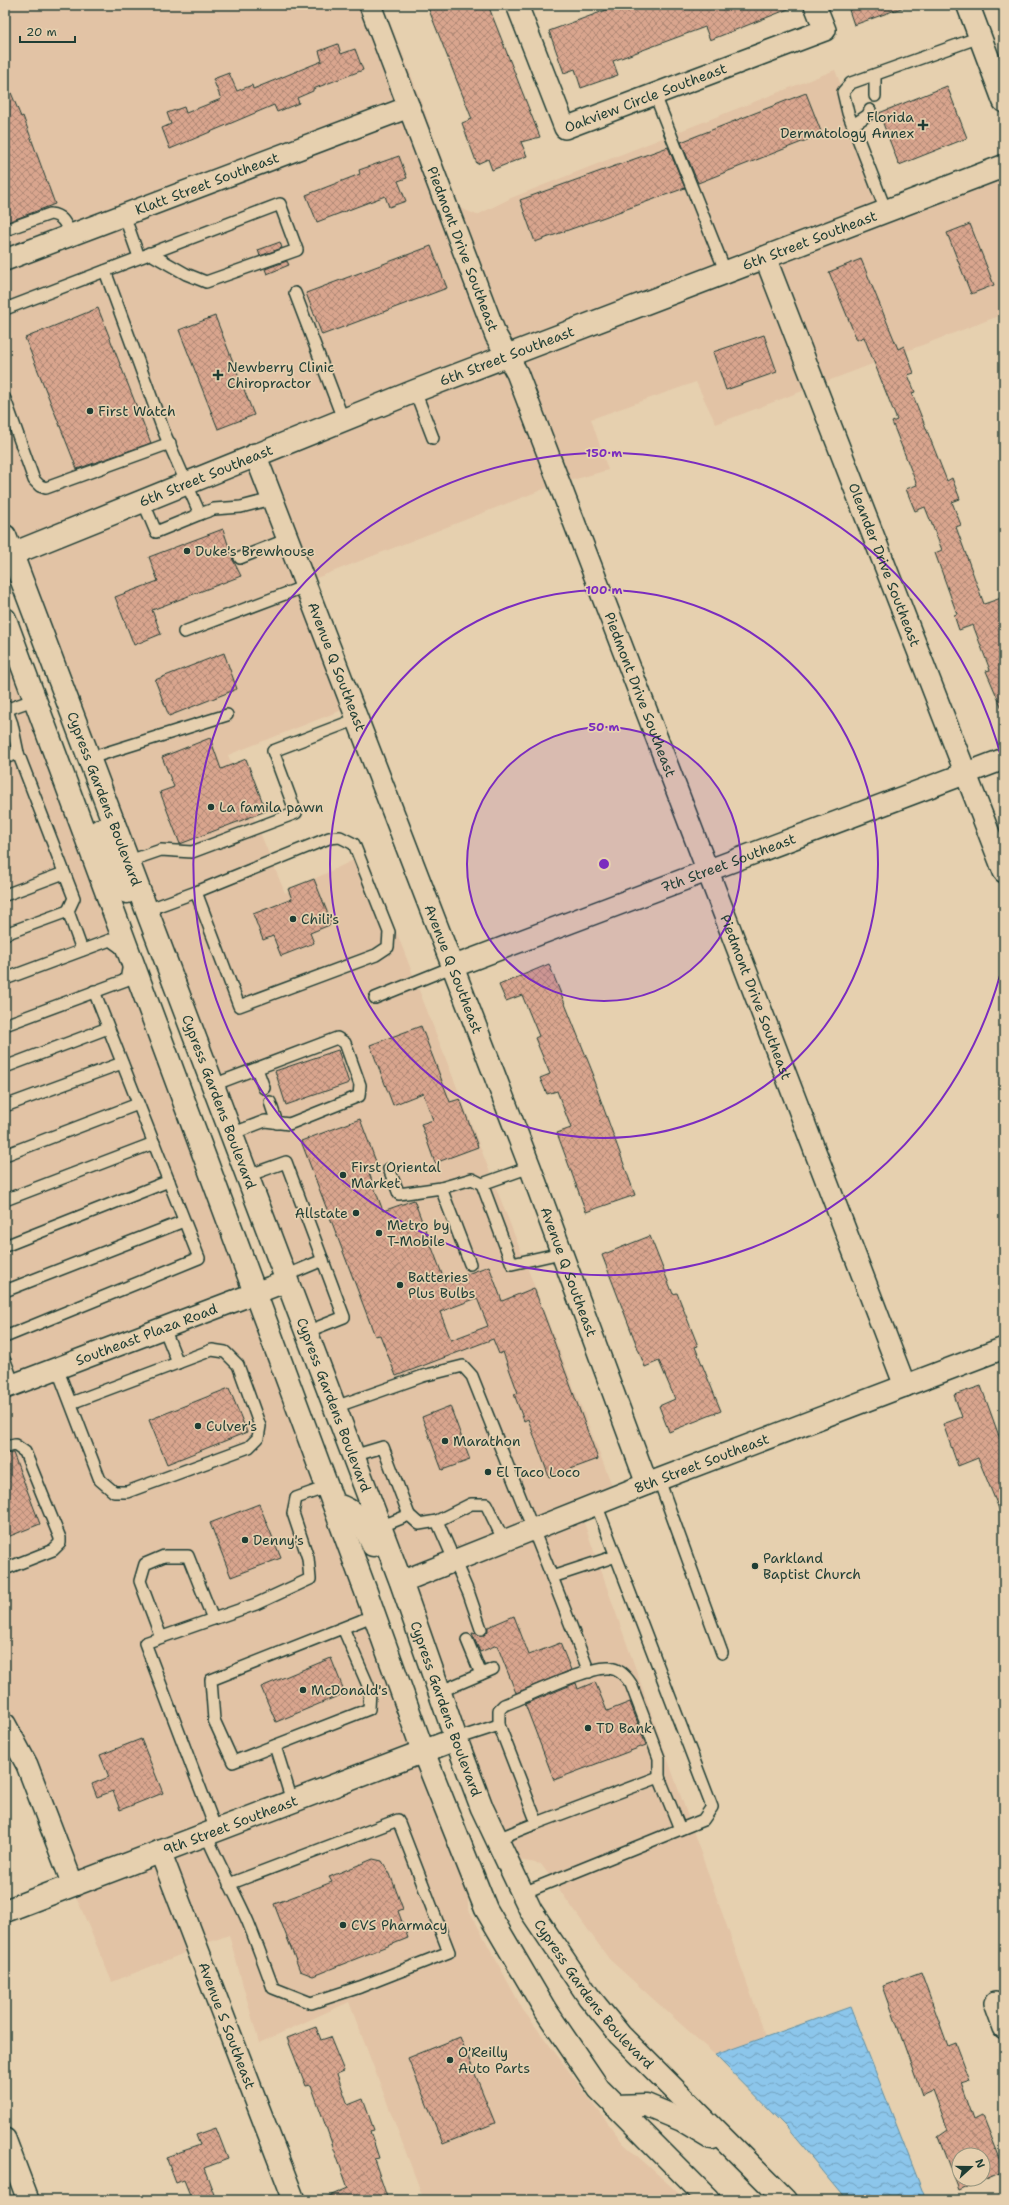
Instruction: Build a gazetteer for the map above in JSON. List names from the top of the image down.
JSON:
{
  "streets": {
    "main road": ["6th Street Southeast", "Cypress Gardens Boulevard", "9th Street Southeast"],
    "street": [
      "Oakview Circle Southeast",
      "Klatt Street Southeast",
      "Piedmont Drive Southeast",
      "Oleander Drive Southeast",
      "Avenue Q Southeast",
      "7th Street Southeast",
      "Southeast Plaza Road",
      "8th Street Southeast",
      "Avenue S Southeast"
    ]
  },
  "crossings": [
    ["Klatt Street Southeast", "Piedmont Drive Southeast"],
    ["6th Street Southeast", "Piedmont Drive Southeast"],
    ["6th Street Southeast", "Oleander Drive Southeast"],
    ["6th Street Southeast", "Avenue Q Southeast"],
    ["6th Street Southeast", "Cypress Gardens Boulevard"],
    ["Piedmont Drive Southeast", "7th Street Southeast"],
    ["Piedmont Drive Southeast", "8th Street Southeast"],
    ["Oleander Drive Southeast", "7th Street Southeast"],
    ["Avenue Q Southeast", "7th Street Southeast"],
    ["Avenue Q Southeast", "8th Street Southeast"],
    ["Cypress Gardens Boulevard", "Southeast Plaza Road"],
    ["Cypress Gardens Boulevard", "8th Street Southeast"],
    ["Cypress Gardens Boulevard", "9th Street Southeast"],
    ["9th Street Southeast", "Avenue S Southeast"]
  ],
  "places": {
    "health": ["Florida Dermatology Annex", "Newberry Clinic Chiropractor"],
    "other": [
      "First Watch",
      "Duke's Brewhouse",
      "La famila pawn",
      "Chili's",
      "First Oriental Market",
      "Allstate",
      "Metro by T-Mobile",
      "Batteries Plus Bulbs",
      "Culver's",
      "Marathon",
      "El Taco Loco",
      "Denny's",
      "Parkland Baptist Church",
      "McDonald's",
      "TD Bank",
      "CVS Pharmacy",
      "O'Reilly Auto Parts"
    ]
  },
  "scale_bar": "20 m",
  "north": "right",
  "rings": ["150 m", "100 m", "50 m"]
}
